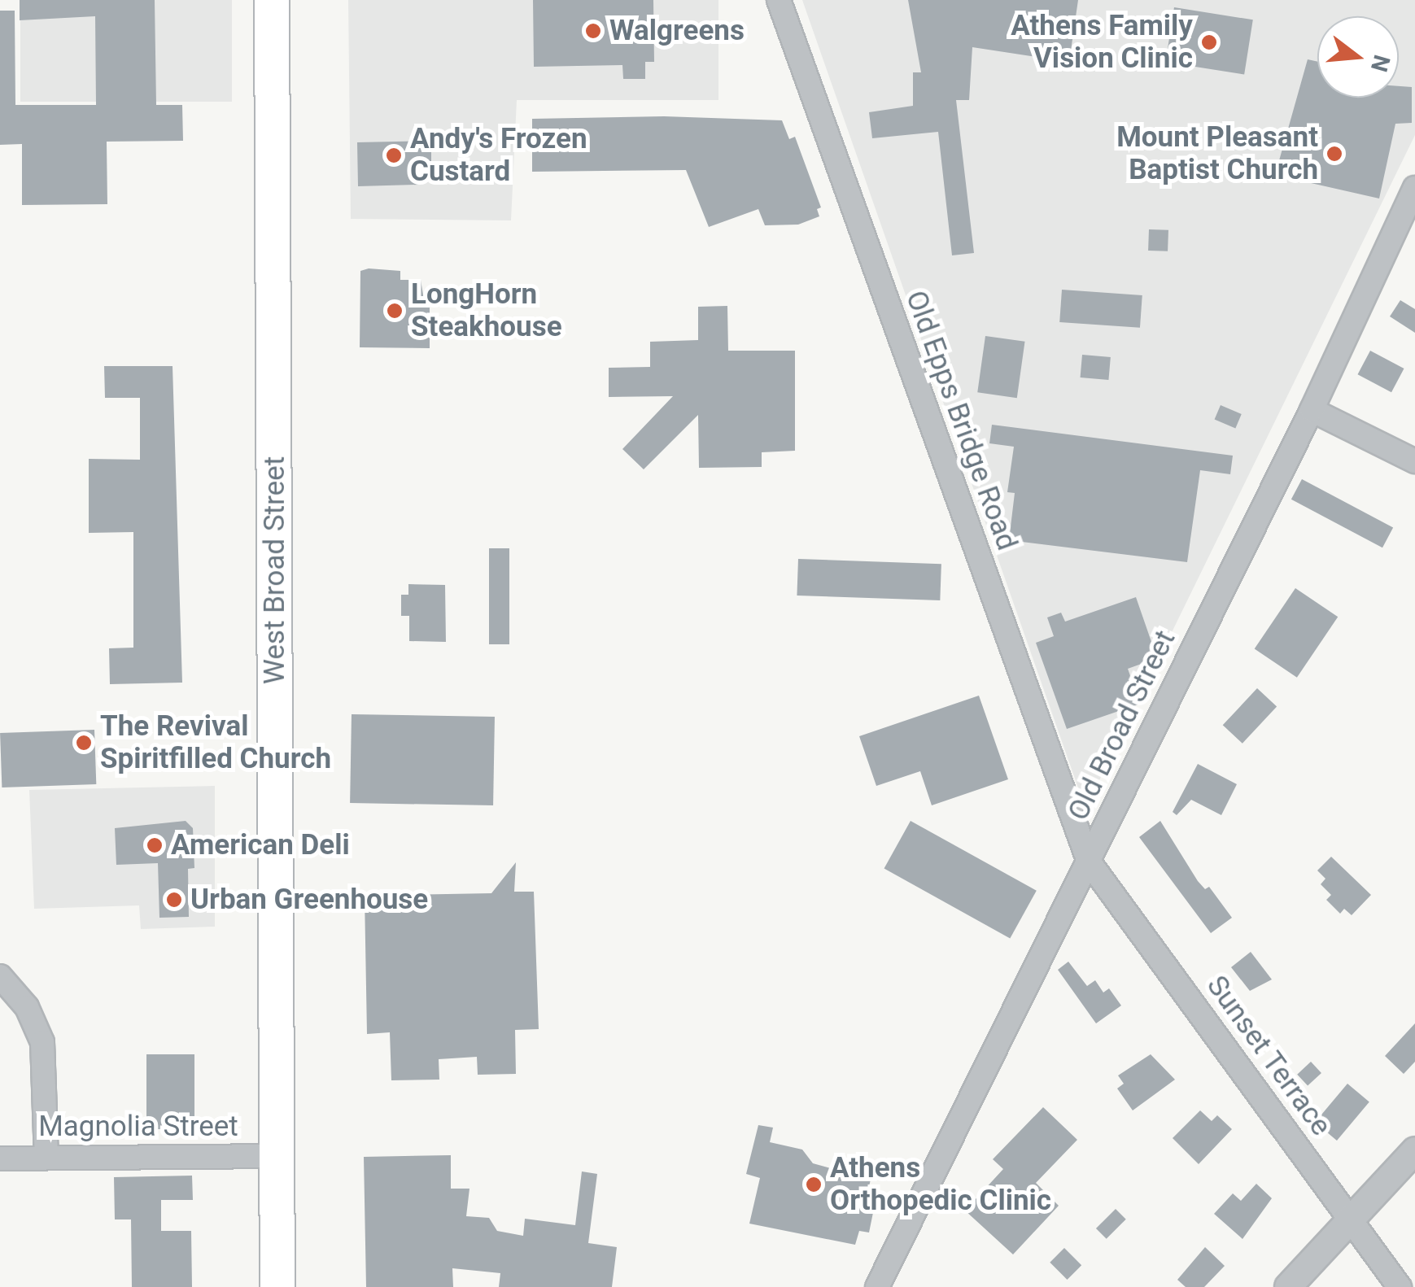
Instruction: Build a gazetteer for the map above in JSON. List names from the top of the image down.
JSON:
{
  "streets": {
    "main road": ["West Broad Street"],
    "street": [
      "Old Epps Bridge Road",
      "Old Broad Street",
      "Sunset Terrace",
      "Magnolia Street"
    ]
  },
  "crossings": [
    ["Old Epps Bridge Road", "Old Broad Street"],
    ["Old Epps Bridge Road", "Sunset Terrace"],
    ["West Broad Street", "Magnolia Street"],
    ["Old Broad Street", "Sunset Terrace"]
  ],
  "places": [
    "Walgreens",
    "Athens Family Vision Clinic",
    "Mount Pleasant Baptist Church",
    "Andy's Frozen Custard",
    "LongHorn Steakhouse",
    "The Revival Spiritfilled Church",
    "American Deli",
    "Urban Greenhouse",
    "Athens Orthopedic Clinic"
  ],
  "north": "right"
}
